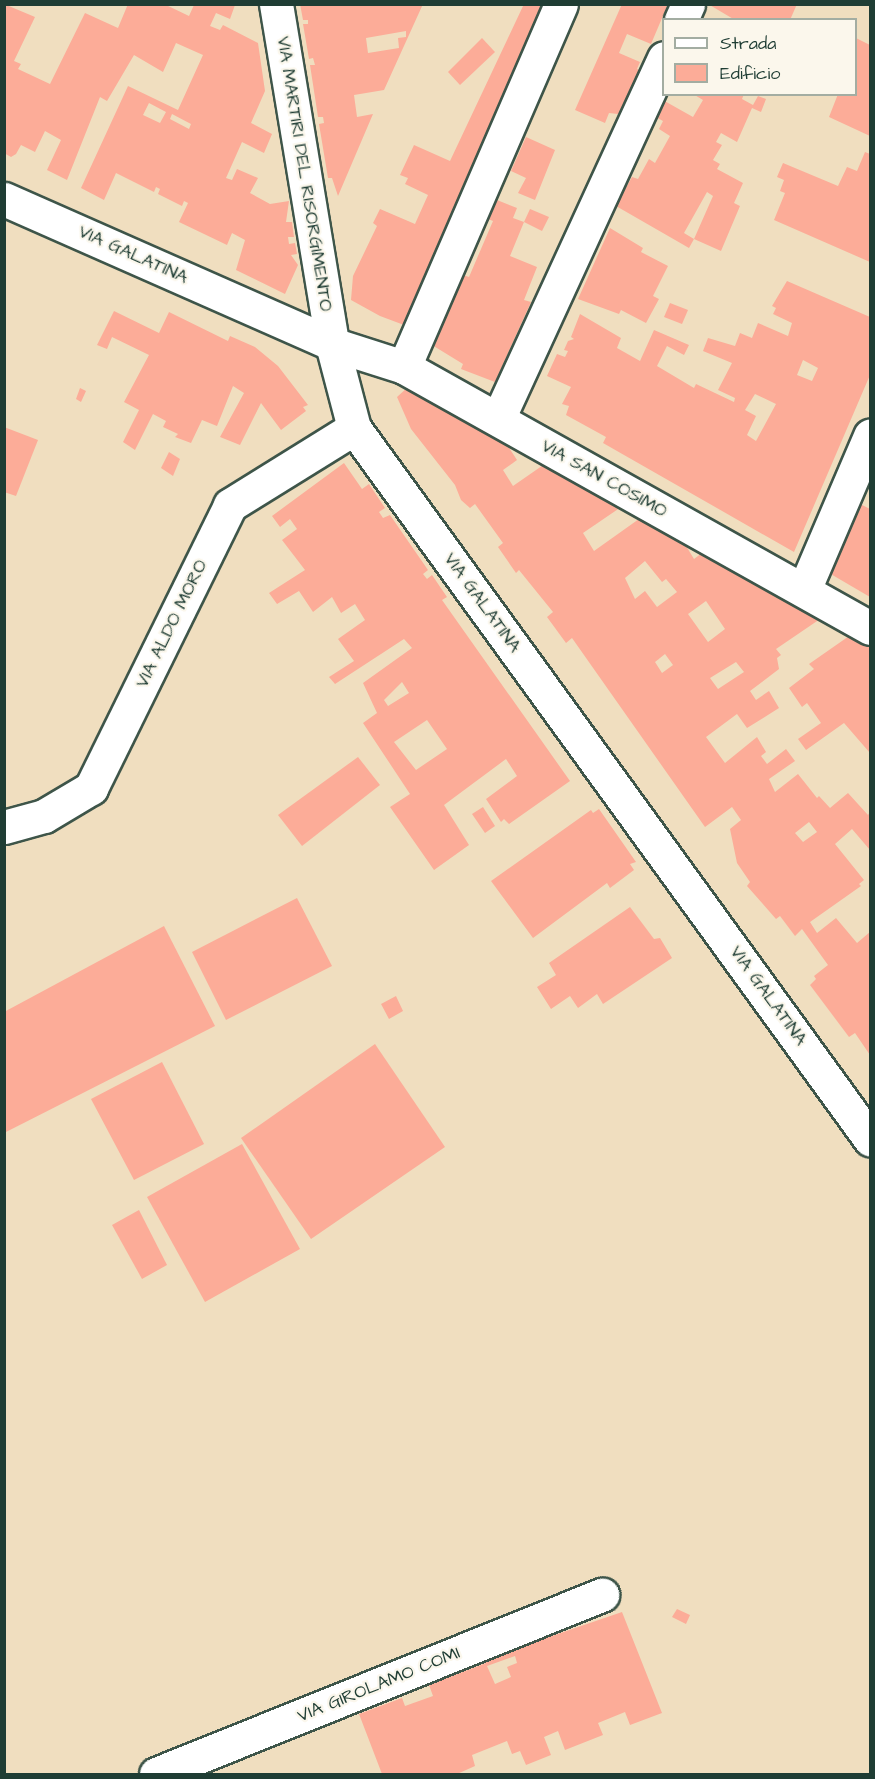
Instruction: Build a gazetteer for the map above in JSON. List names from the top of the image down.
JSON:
{
  "streets": {
    "street": [
      "VIA MARTIRI DEL RISORGIMENTO",
      "VIA GALATINA",
      "VIA SAN COSIMO",
      "VIA ALDO MORO",
      "VIA GIROLAMO COMI"
    ]
  },
  "crossings": [
    ["VIA MARTIRI DEL RISORGIMENTO", "VIA GALATINA"],
    ["VIA MARTIRI DEL RISORGIMENTO", "VIA SAN COSIMO"],
    ["VIA GALATINA", "VIA SAN COSIMO"],
    ["VIA GALATINA", "VIA ALDO MORO"]
  ],
  "legend": ["Strada", "Edificio"]
}
